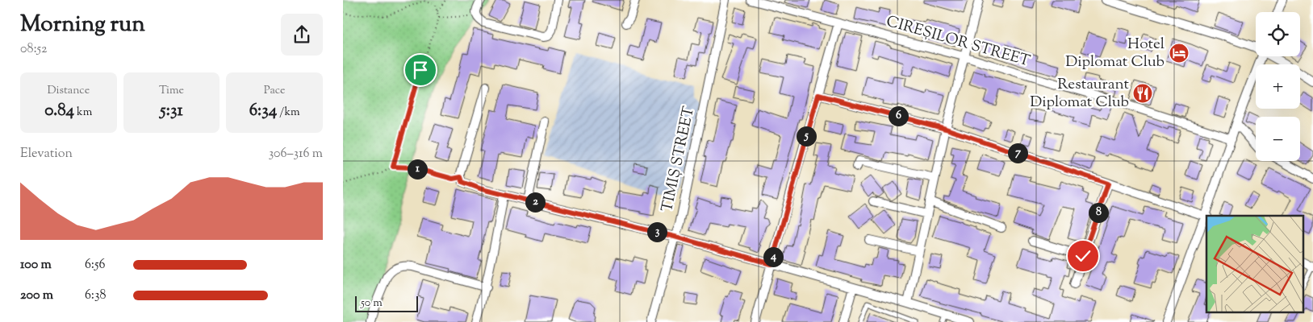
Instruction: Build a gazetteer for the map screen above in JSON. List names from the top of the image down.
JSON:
{
  "streets": {
    "street": ["CIREȘILOR STREET", "TIMIȘ STREET"]
  },
  "places": {
    "hotel": ["Hotel Diplomat Club"],
    "restaurant": ["Restaurant Diplomat Club"]
  },
  "scale_bar": "50 m",
  "page": {
    "heading": ["Morning run", "08:52"],
    "map_buttons": ["+", "−"],
    "stats": [
      ["Distance", "0.84 km"],
      ["Time", "5:31"],
      ["Pace", "6:34 /km"]
    ],
    "pins": [
      "6",
      "5",
      "7",
      "1",
      "2",
      "8",
      "3",
      "4"
    ],
    "chart": ["Elevation", "306–316 m"],
    "list": [
      {
        "name": "100 m",
        "note": "6:56"
      },
      {
        "name": "200 m",
        "note": "6:38"
      }
    ],
    "scale": "50 m"
  }
}
